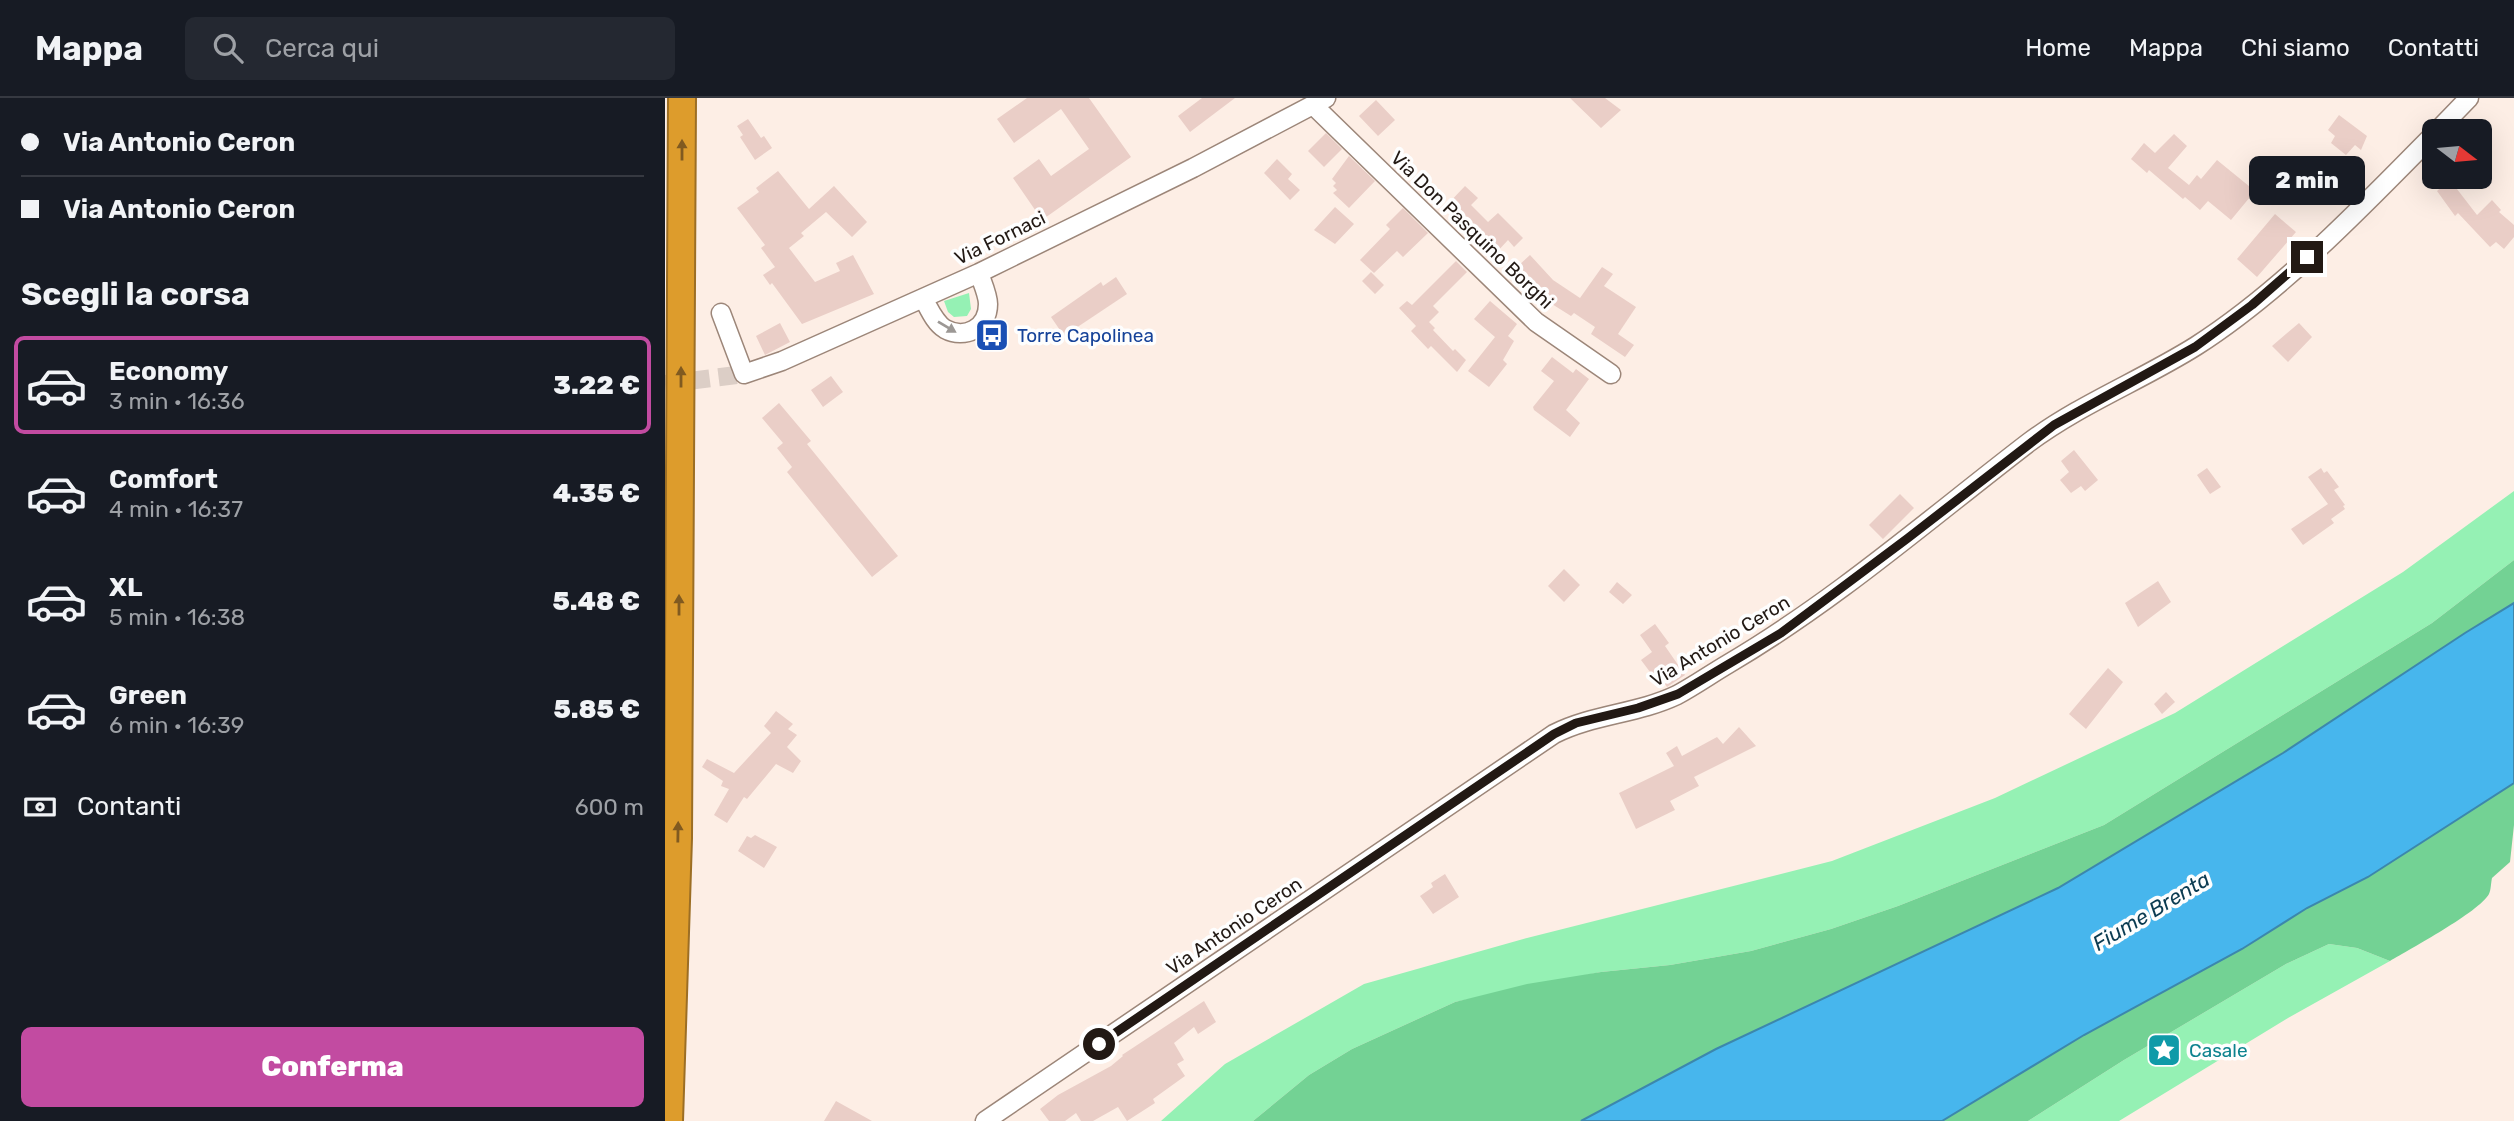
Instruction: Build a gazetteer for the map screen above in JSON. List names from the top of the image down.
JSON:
{
  "streets": {
    "street": ["Via Don Pasquino Borghi", "Via Fornaci", "Via Antonio Ceron"]
  },
  "crossings": [
    ["Via Don Pasquino Borghi", "Via Fornaci"]
  ],
  "water": ["Fiume Brenta"],
  "places": {
    "bus stop": ["Torre Capolinea"],
    "place": ["Casale"]
  },
  "north": "right",
  "page": {
    "header": "Mappa",
    "search": "Cerca qui",
    "nav": [
      "Home",
      "Mappa",
      "Chi siamo",
      "Contatti"
    ],
    "banner": ["Via Antonio Ceron", "Via Antonio Ceron"],
    "bubble": "2 min",
    "heading": "Scegli la corsa",
    "list": [
      {
        "name": "Economy",
        "note": "3 min · 16:36",
        "value": "3.22 €"
      },
      {
        "name": "Comfort",
        "note": "4 min · 16:37",
        "value": "4.35 €"
      },
      {
        "name": "XL",
        "note": "5 min · 16:38",
        "value": "5.48 €"
      },
      {
        "name": "Green",
        "note": "6 min · 16:39",
        "value": "5.85 €"
      }
    ],
    "pay": ["Contanti", "600 m"],
    "buttons": "Conferma"
  }
}
